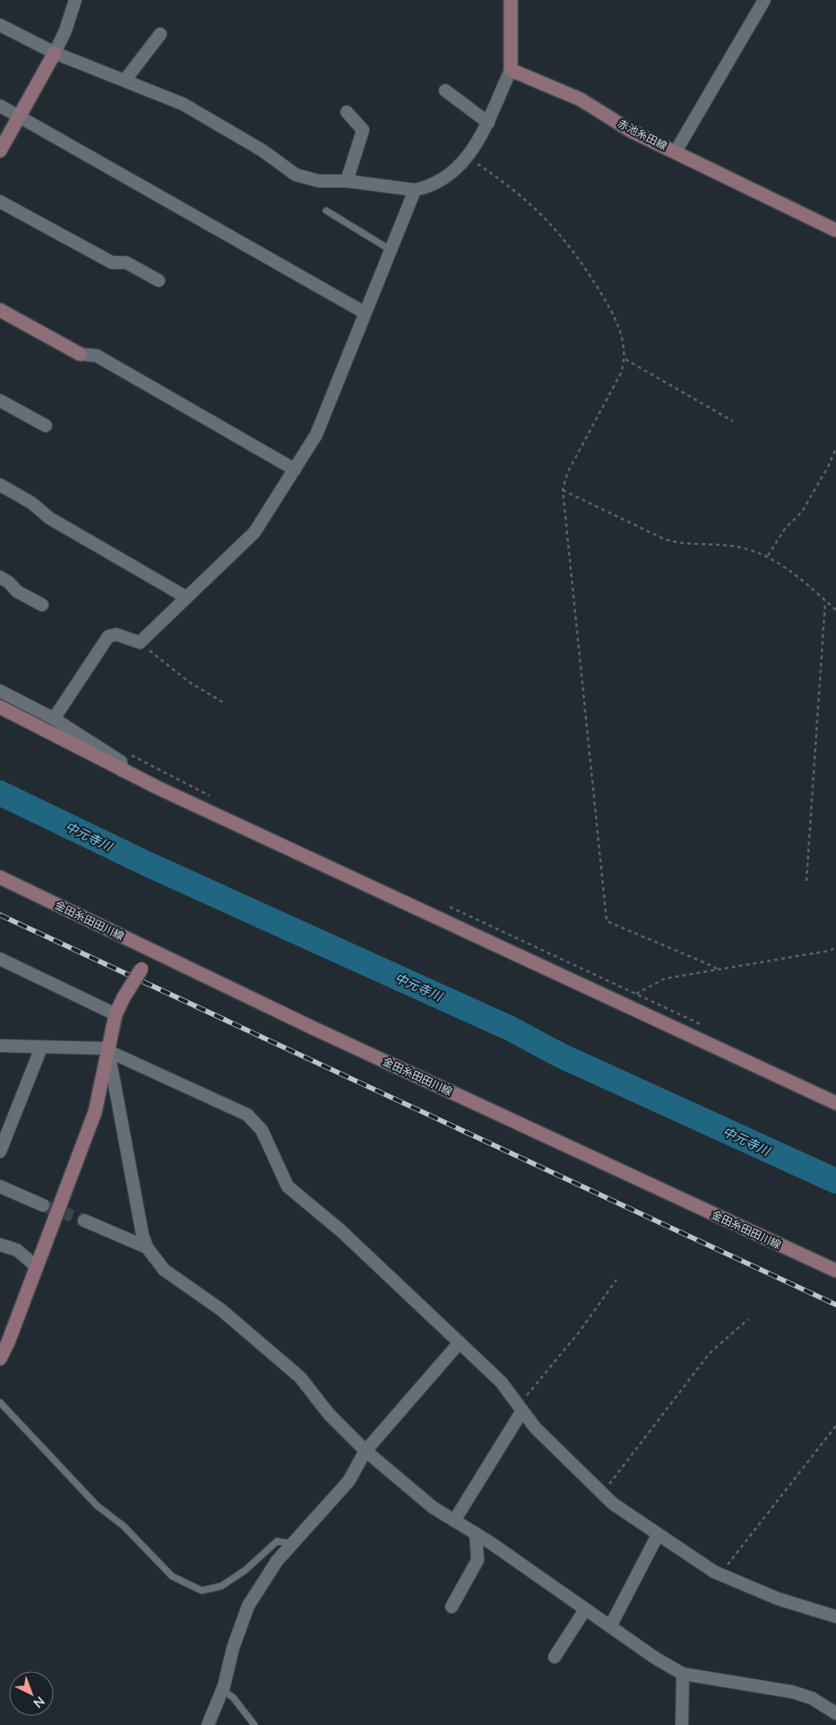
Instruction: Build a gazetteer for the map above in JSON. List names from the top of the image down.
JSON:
{
  "streets": {
    "street": ["赤池糸田線", "金田糸田田川線"]
  },
  "water": ["中元寺川"],
  "north": "bottom right"
}
